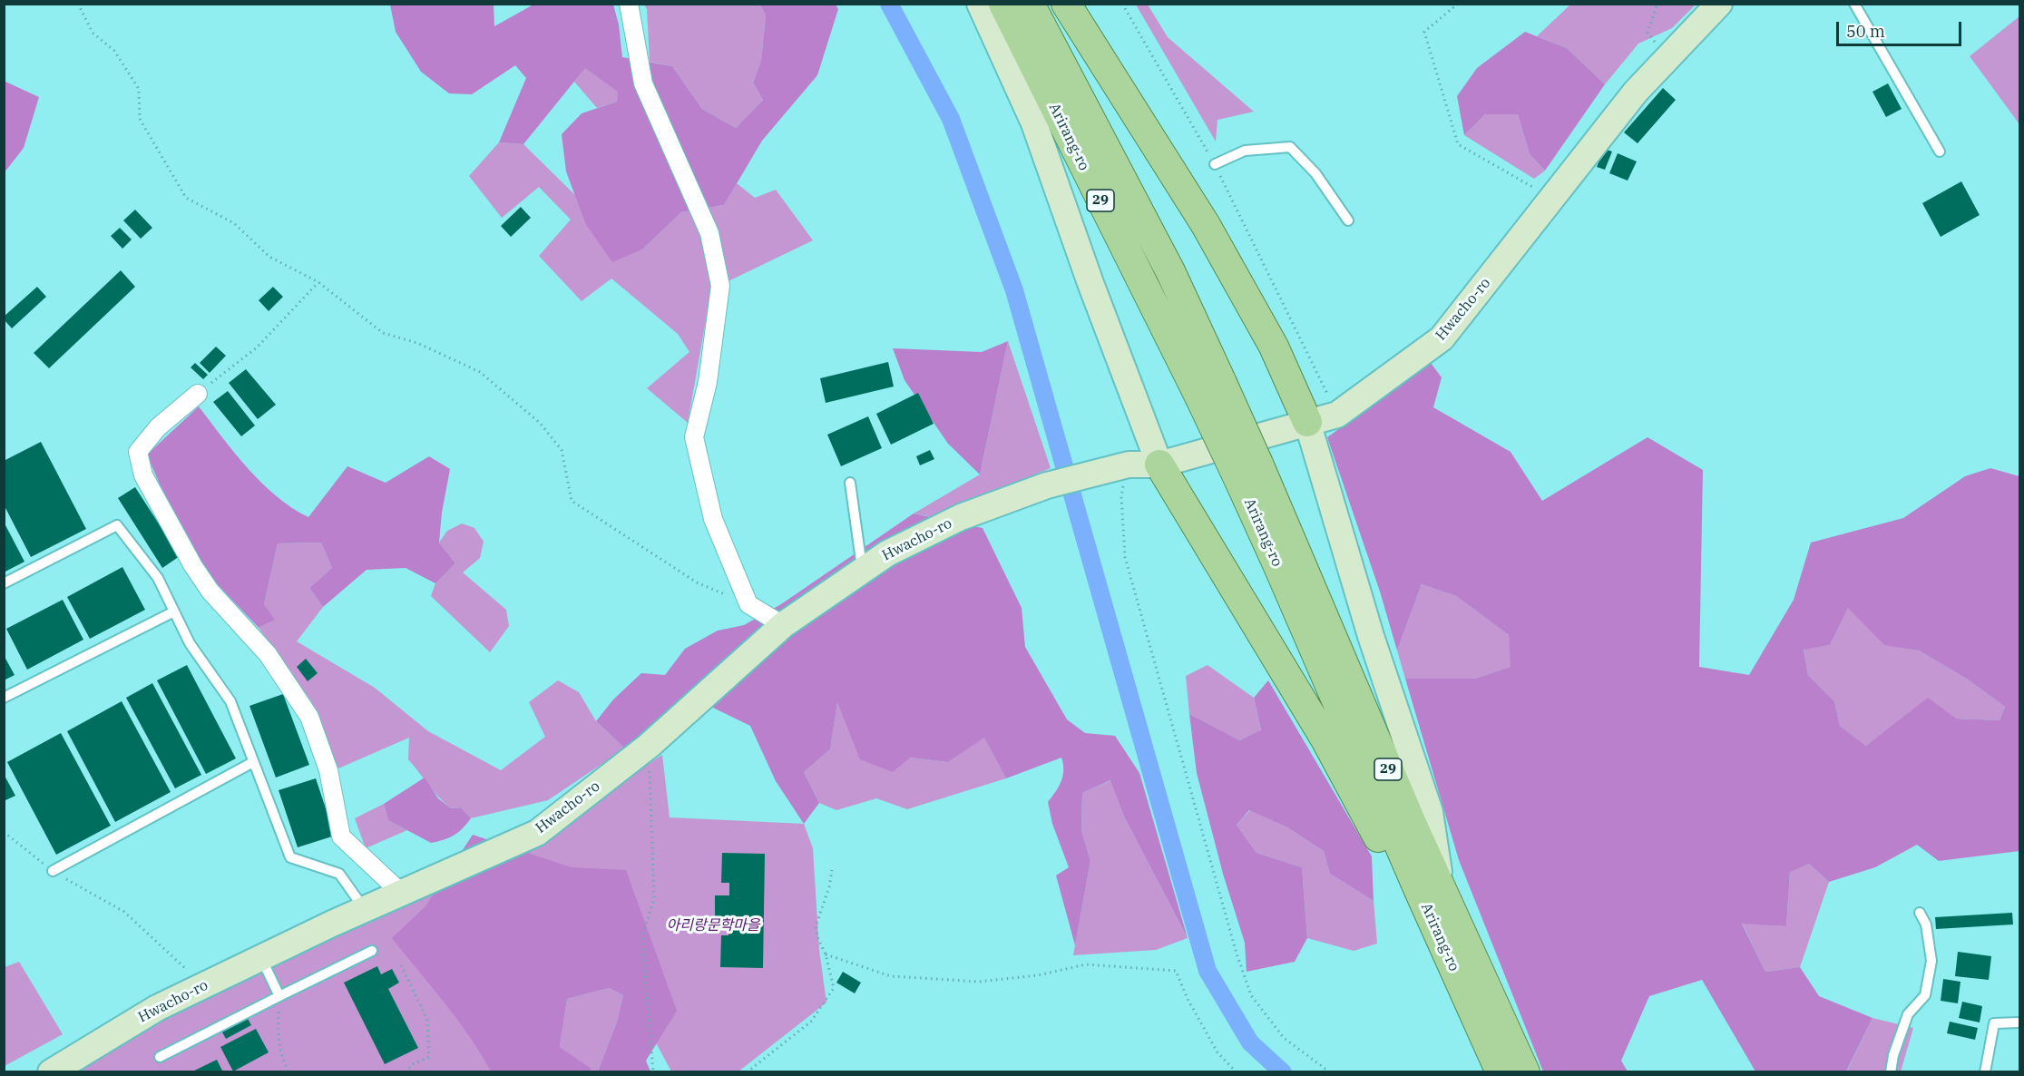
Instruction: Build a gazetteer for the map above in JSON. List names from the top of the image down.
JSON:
{
  "streets": {
    "main road": ["Arirang-ro", "29"],
    "street": ["Hwacho-ro"]
  },
  "parks": ["아리랑문학마을"],
  "scale_bar": "50 m"
}
